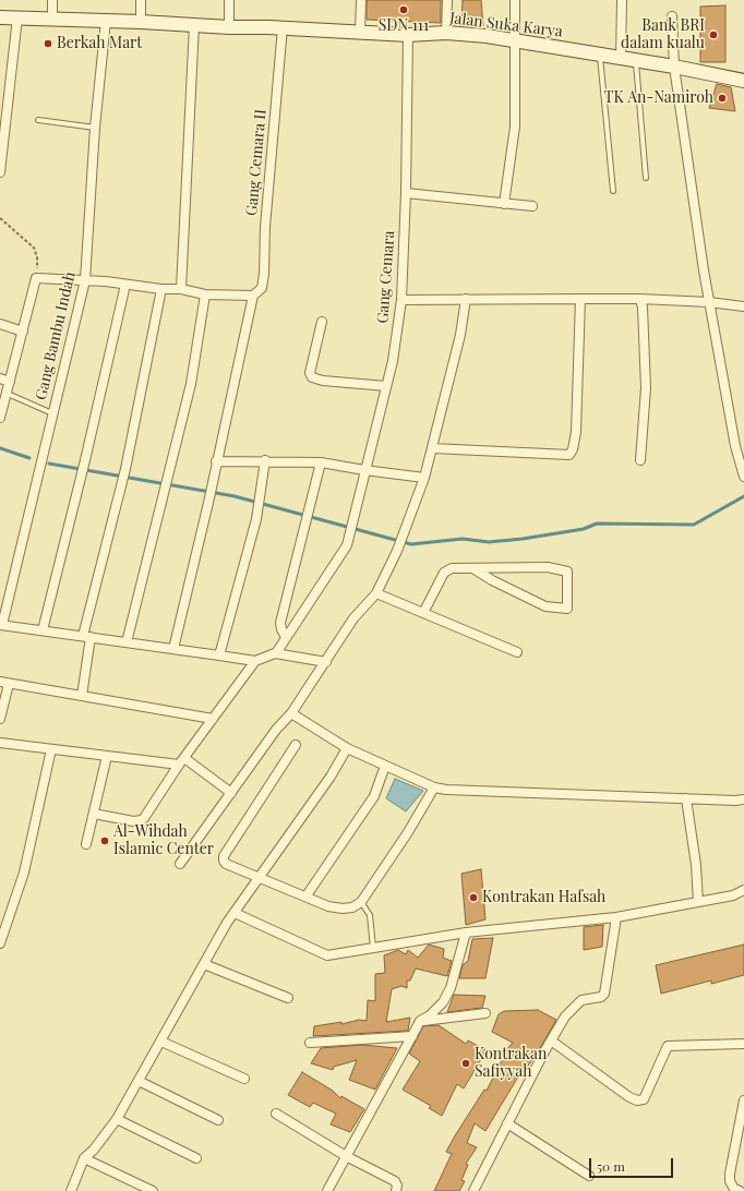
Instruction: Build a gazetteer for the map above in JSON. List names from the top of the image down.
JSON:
{
  "streets": {
    "main road": ["Jalan Suka Karya"],
    "street": ["Gang Cemara II", "Gang Cemara", "Gang Bambu Indah"]
  },
  "crossings": [
    ["Jalan Suka Karya", "Gang Cemara II"],
    ["Jalan Suka Karya", "Gang Cemara"],
    ["Jalan Suka Karya", "Gang Bambu Indah"]
  ],
  "places": [
    "SDN 111",
    "Bank BRI dalam kualu",
    "Berkah Mart",
    "TK An-Namiroh",
    "Al-Wihdah Islamic Center",
    "Kontrakan Hafsah",
    "Kontrakan Safiyyah"
  ],
  "scale_bar": "50 m"
}
